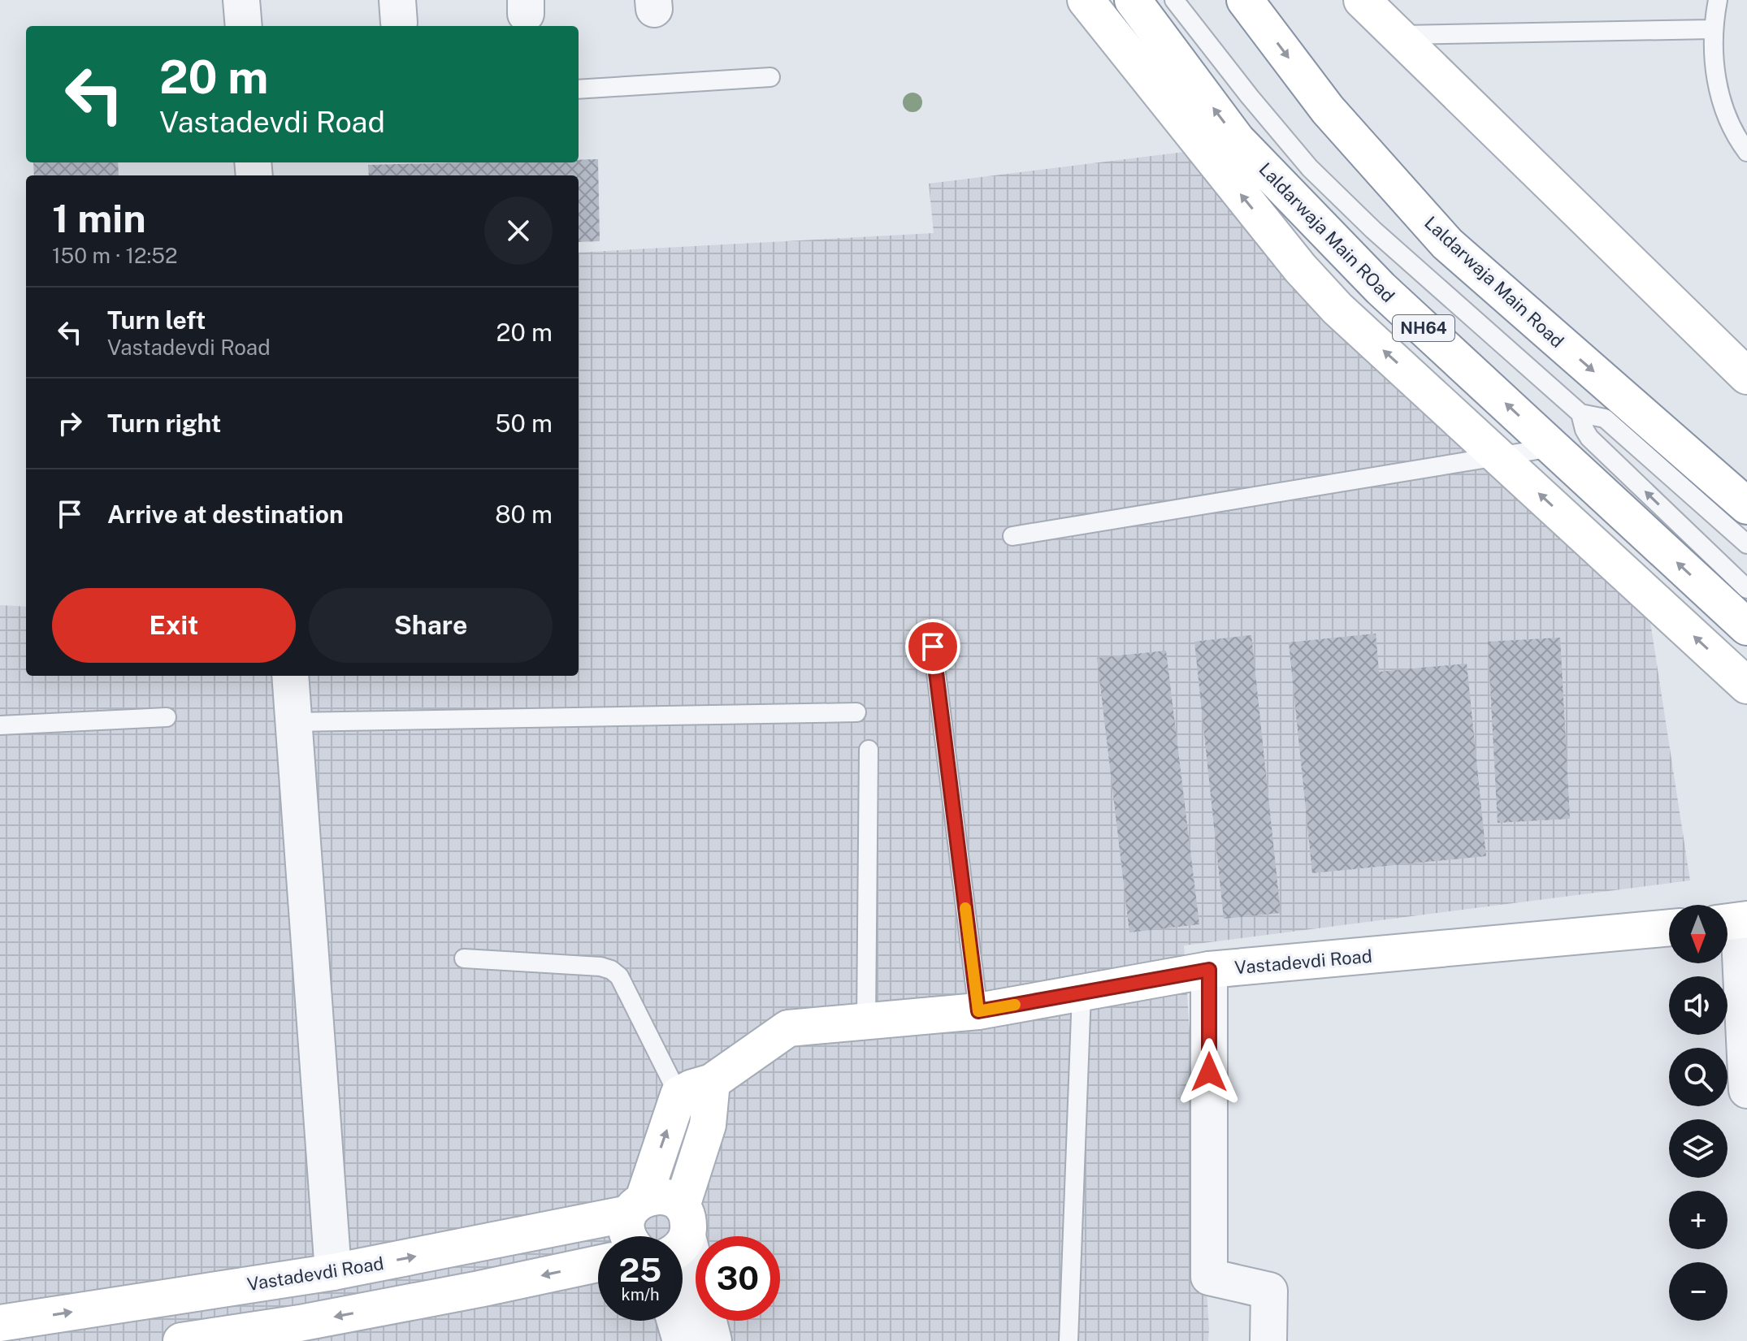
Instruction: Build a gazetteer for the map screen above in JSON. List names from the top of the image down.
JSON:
{
  "streets": {
    "main road": [
      "Laldarwaja Main ROad",
      "Laldarwaja Main Road",
      "NH64",
      "Vastadevdi Road"
    ]
  },
  "north": "bottom",
  "page": {
    "turn": ["20 m", "Vastadevdi Road"],
    "heading": ["1 min", "150 m · 12:52"],
    "list": [
      {
        "name": "Turn left",
        "note": "Vastadevdi Road",
        "value": "20 m"
      },
      {
        "name": "Turn right",
        "value": "50 m"
      },
      {
        "name": "Arrive at destination",
        "value": "80 m"
      }
    ],
    "buttons": ["Exit", "Share"],
    "map_buttons": ["+", "−"],
    "speed": "25 km/h",
    "limit": "30"
  }
}
